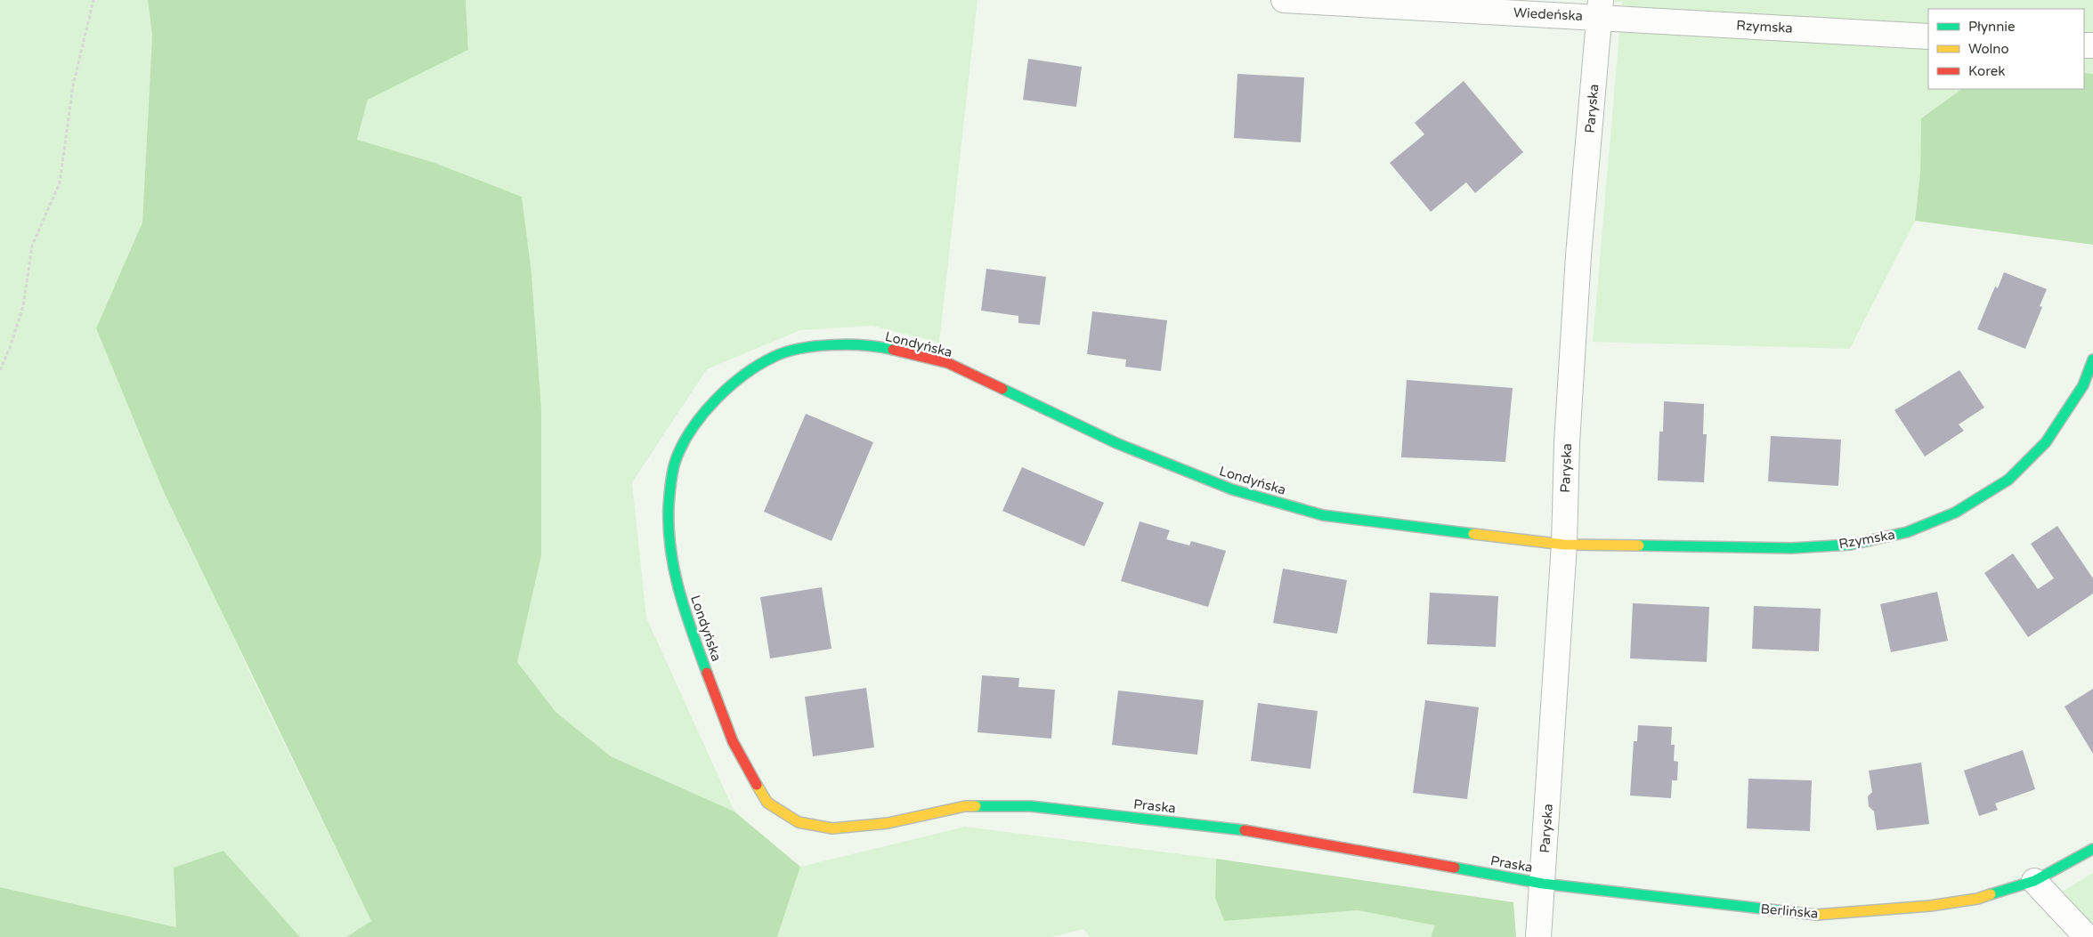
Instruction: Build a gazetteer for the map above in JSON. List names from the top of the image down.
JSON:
{
  "streets": {
    "street": [
      "Wiedeńska",
      "Rzymska",
      "Paryska",
      "Londyńska",
      "Praska",
      "Berlińska"
    ]
  },
  "crossings": [
    ["Wiedeńska", "Rzymska"],
    ["Wiedeńska", "Paryska"],
    ["Rzymska", "Paryska"],
    ["Rzymska", "Londyńska"],
    ["Paryska", "Londyńska"],
    ["Paryska", "Praska"],
    ["Paryska", "Berlińska"],
    ["Londyńska", "Praska"],
    ["Praska", "Berlińska"]
  ],
  "legend": ["Płynnie", "Wolno", "Korek"]
}
